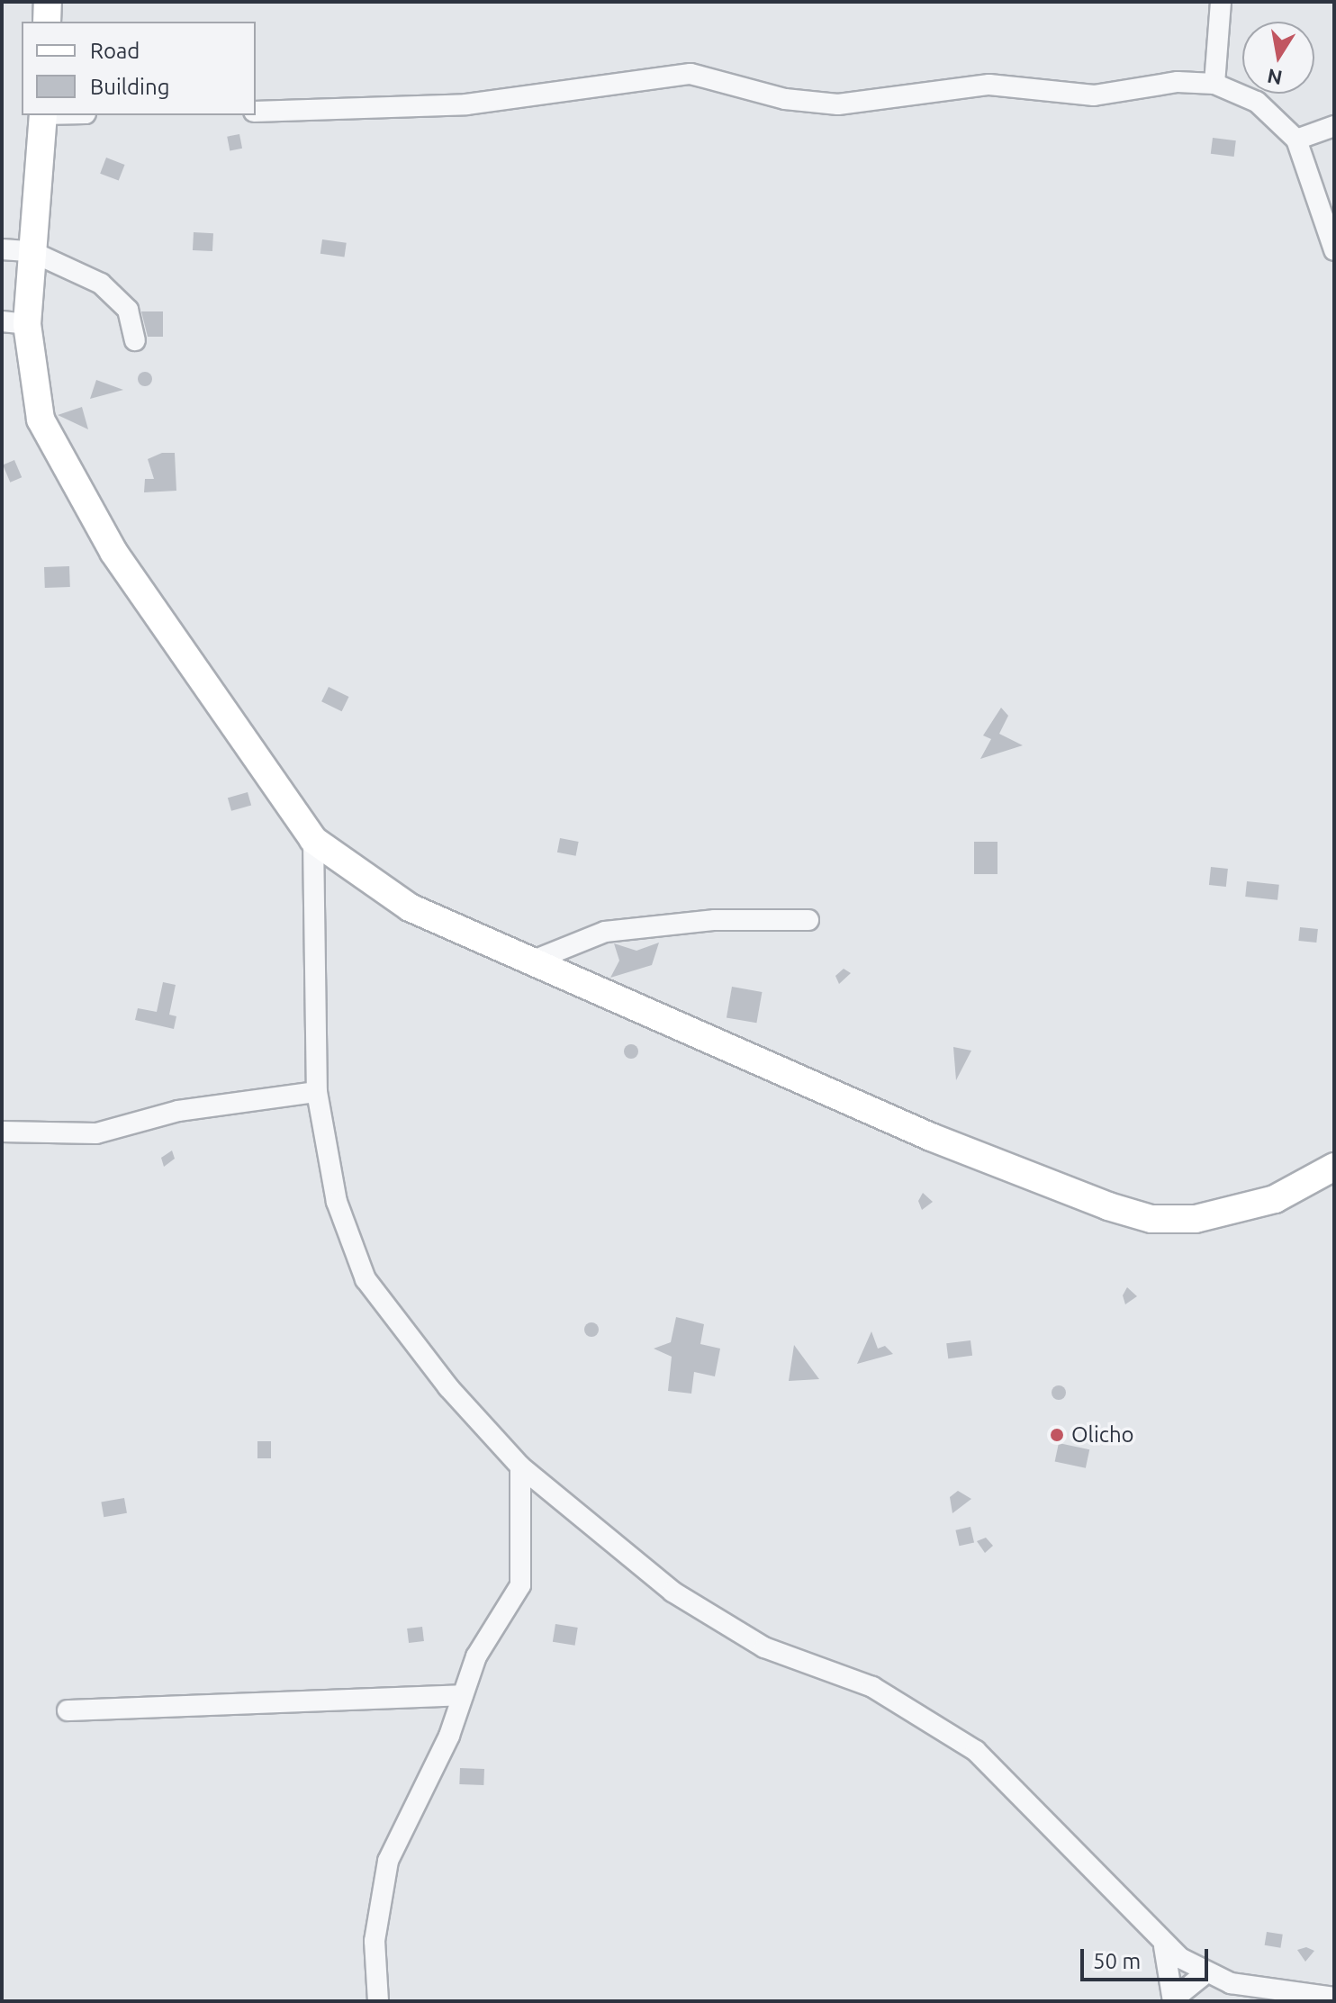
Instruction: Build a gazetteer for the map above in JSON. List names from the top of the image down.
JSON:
{
  "places": ["Olicho"],
  "legend": ["Road", "Building"],
  "scale_bar": "50 m",
  "north": "bottom"
}
